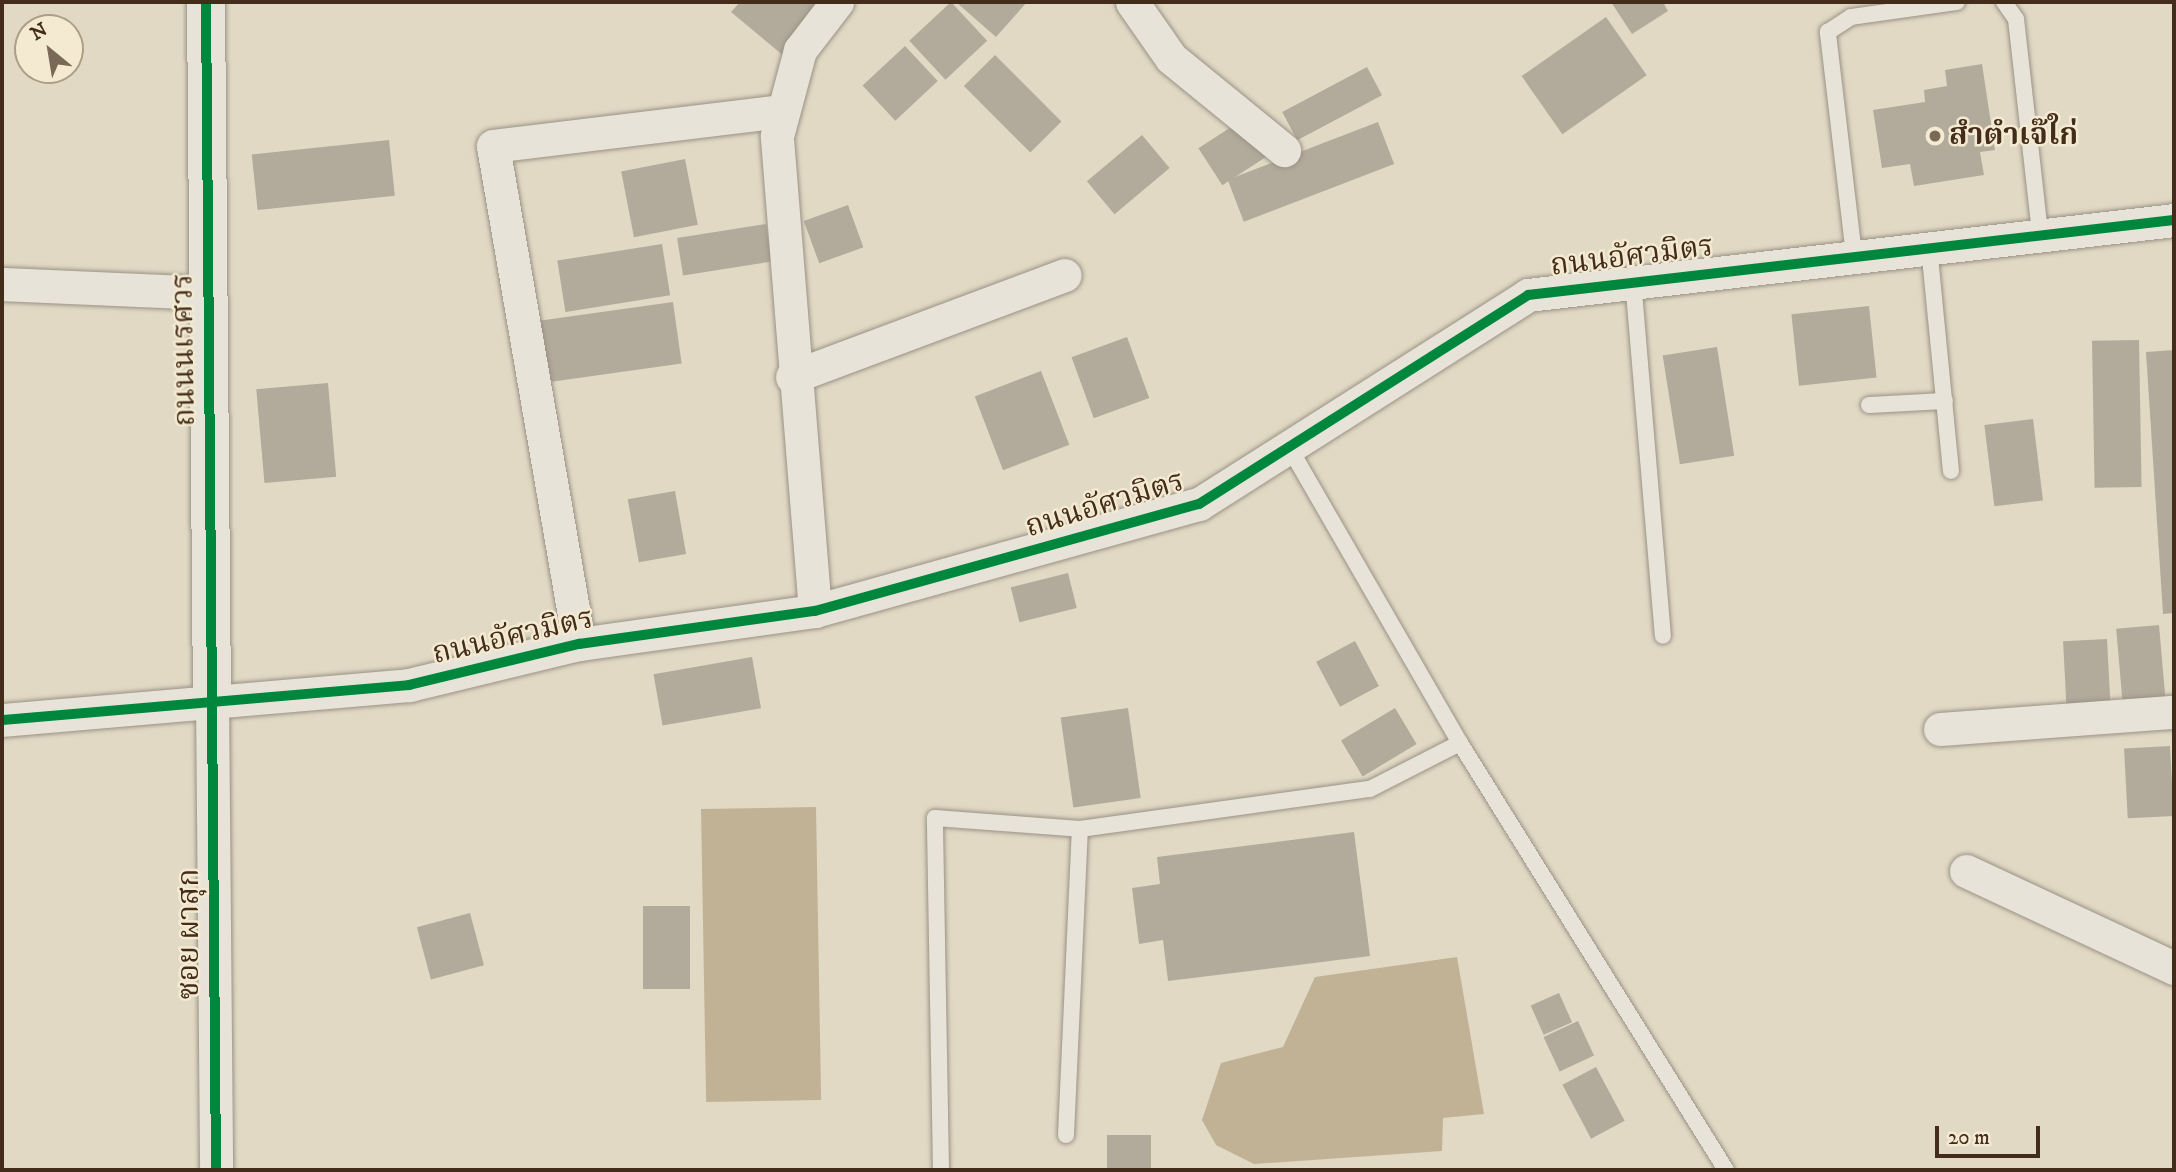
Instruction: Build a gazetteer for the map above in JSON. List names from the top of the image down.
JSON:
{
  "streets": {
    "street": ["ถนนอัศวมิตร", "ถนนนเรศวร", "ซอย ผาสุก"]
  },
  "crossings": [
    ["ถนนอัศวมิตร", "ถนนนเรศวร"],
    ["ถนนอัศวมิตร", "ซอย ผาสุก"],
    ["ถนนนเรศวร", "ซอย ผาสุก"]
  ],
  "places": ["สำตำเจ๊ใก่"],
  "scale_bar": "20 m",
  "north": "top left"
}
